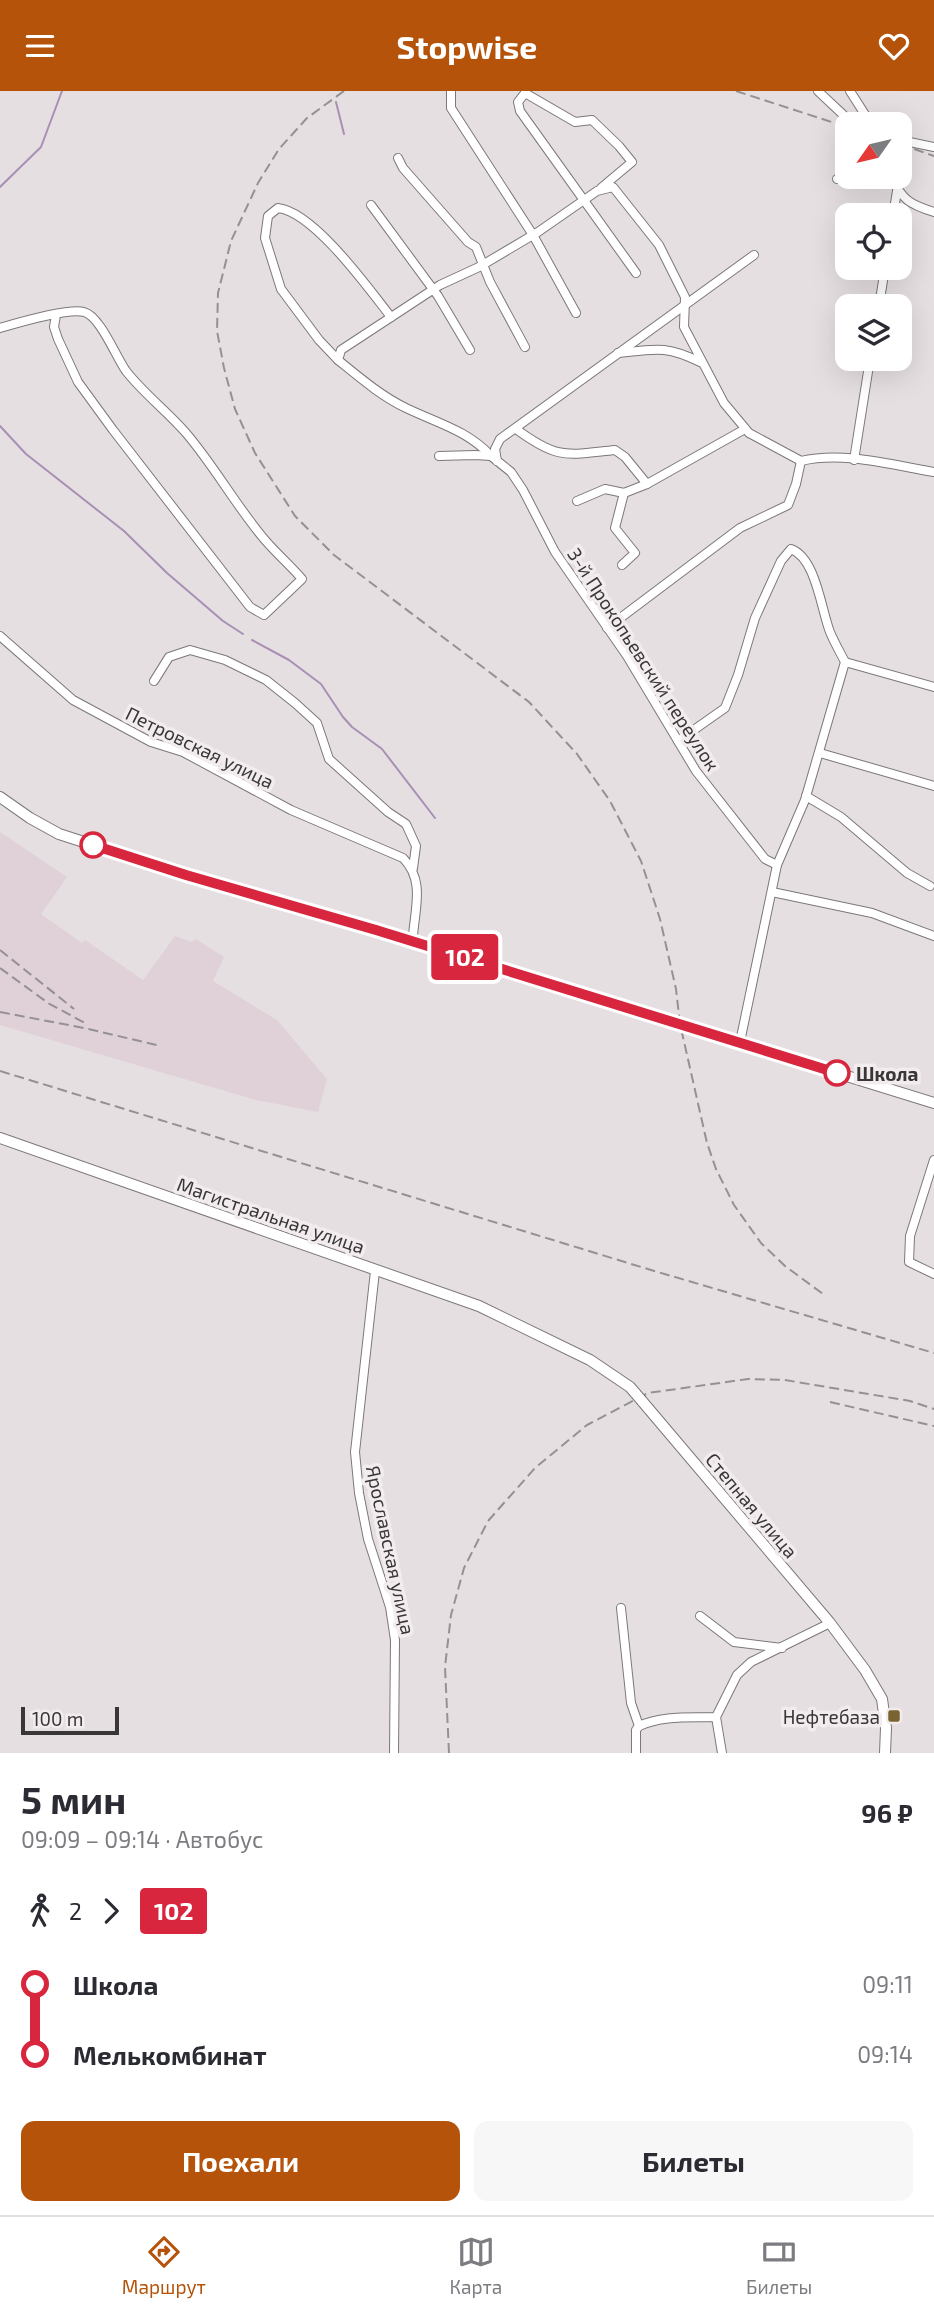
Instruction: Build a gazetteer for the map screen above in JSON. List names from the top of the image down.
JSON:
{
  "streets": {
    "main road": ["Магистральная улица", "Степная улица"],
    "street": ["3-й Прокопьевский переулок", "Петровская улица", "Ярославская улица"]
  },
  "crossings": [
    ["Магистральная улица", "Степная улица"],
    ["Магистральная улица", "Ярославская улица"]
  ],
  "places": {
    "other": ["Школа"],
    "transit": ["Нефтебаза"]
  },
  "lines": ["bus line 102"],
  "scale_bar": "100 m",
  "north": "bottom left",
  "page": {
    "header": "Stopwise",
    "on_map": "102",
    "scale": "100 m",
    "heading": ["5 мин", "09:09 – 09:14 · Автобус", "96 ₽"],
    "legs": ["2", "102"],
    "list": [
      {
        "name": "Школа",
        "value": "09:11"
      },
      {
        "name": "Мелькомбинат",
        "value": "09:14"
      }
    ],
    "buttons": ["Поехали", "Билеты"],
    "tabs": ["Маршрут", "Карта", "Билеты"]
  }
}
